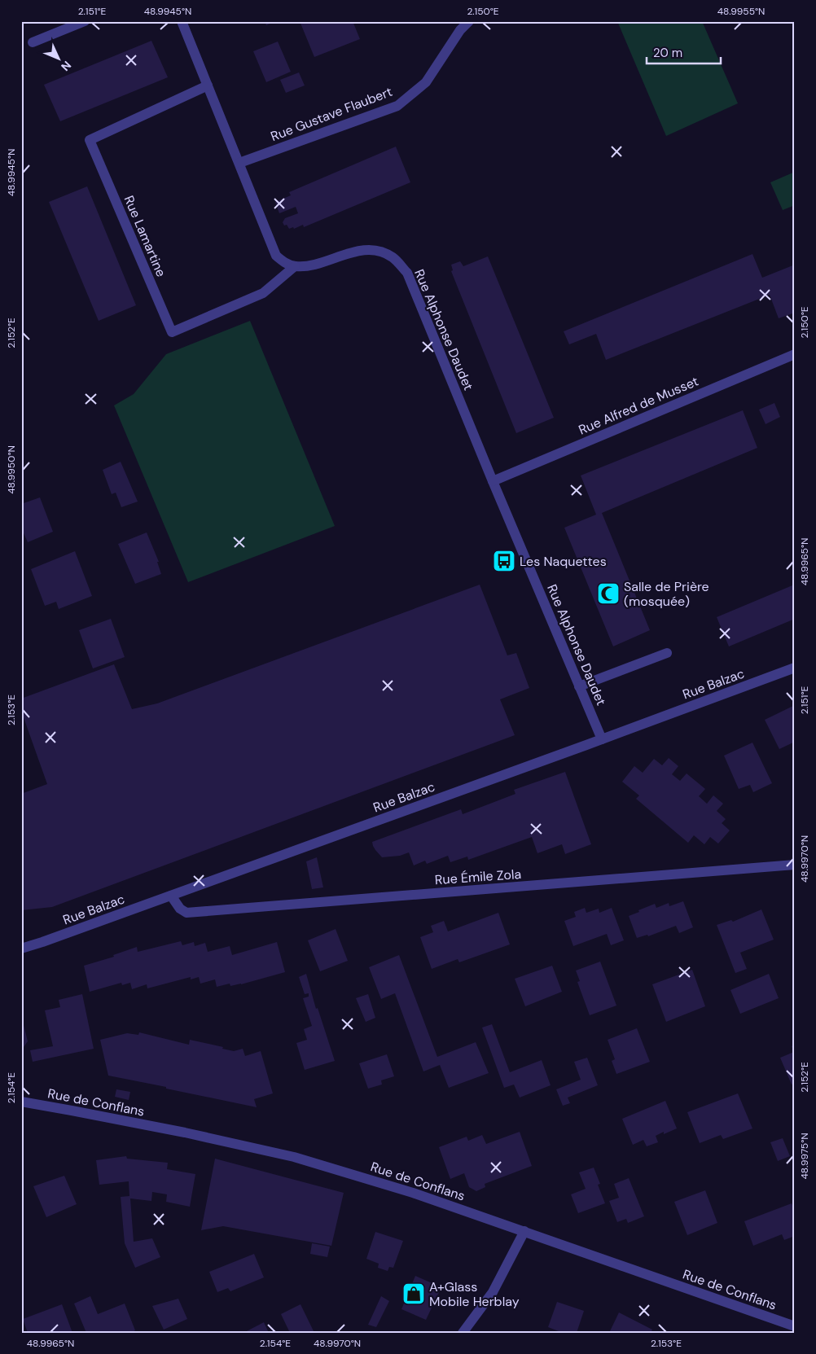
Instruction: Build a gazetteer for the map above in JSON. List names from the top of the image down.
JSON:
{
  "streets": {
    "street": [
      "Rue Gustave Flaubert",
      "Rue Lamartine",
      "Rue Alphonse Daudet",
      "Rue Alfred de Musset",
      "Rue Balzac",
      "Rue Émile Zola",
      "Rue de Conflans"
    ]
  },
  "crossings": [
    ["Rue Lamartine", "Rue Alphonse Daudet"],
    ["Rue Alphonse Daudet", "Rue Alfred de Musset"],
    ["Rue Alphonse Daudet", "Rue Balzac"],
    ["Rue Balzac", "Rue Émile Zola"]
  ],
  "places": {
    "bus stop": ["Les Naquettes"],
    "mosque": ["Salle de Prière (mosquée)"],
    "shop": ["A+Glass Mobile Herblay"]
  },
  "scale_bar": "20 m",
  "north": "bottom right",
  "coordinates": [
    "2.151°E",
    "48.9945°N",
    "2.150°E",
    "48.9955°N",
    "2.152°E",
    "48.9950°N",
    "48.9965°N",
    "2.153°E",
    "48.9970°N",
    "2.154°E",
    "48.9975°N"
  ]
}
